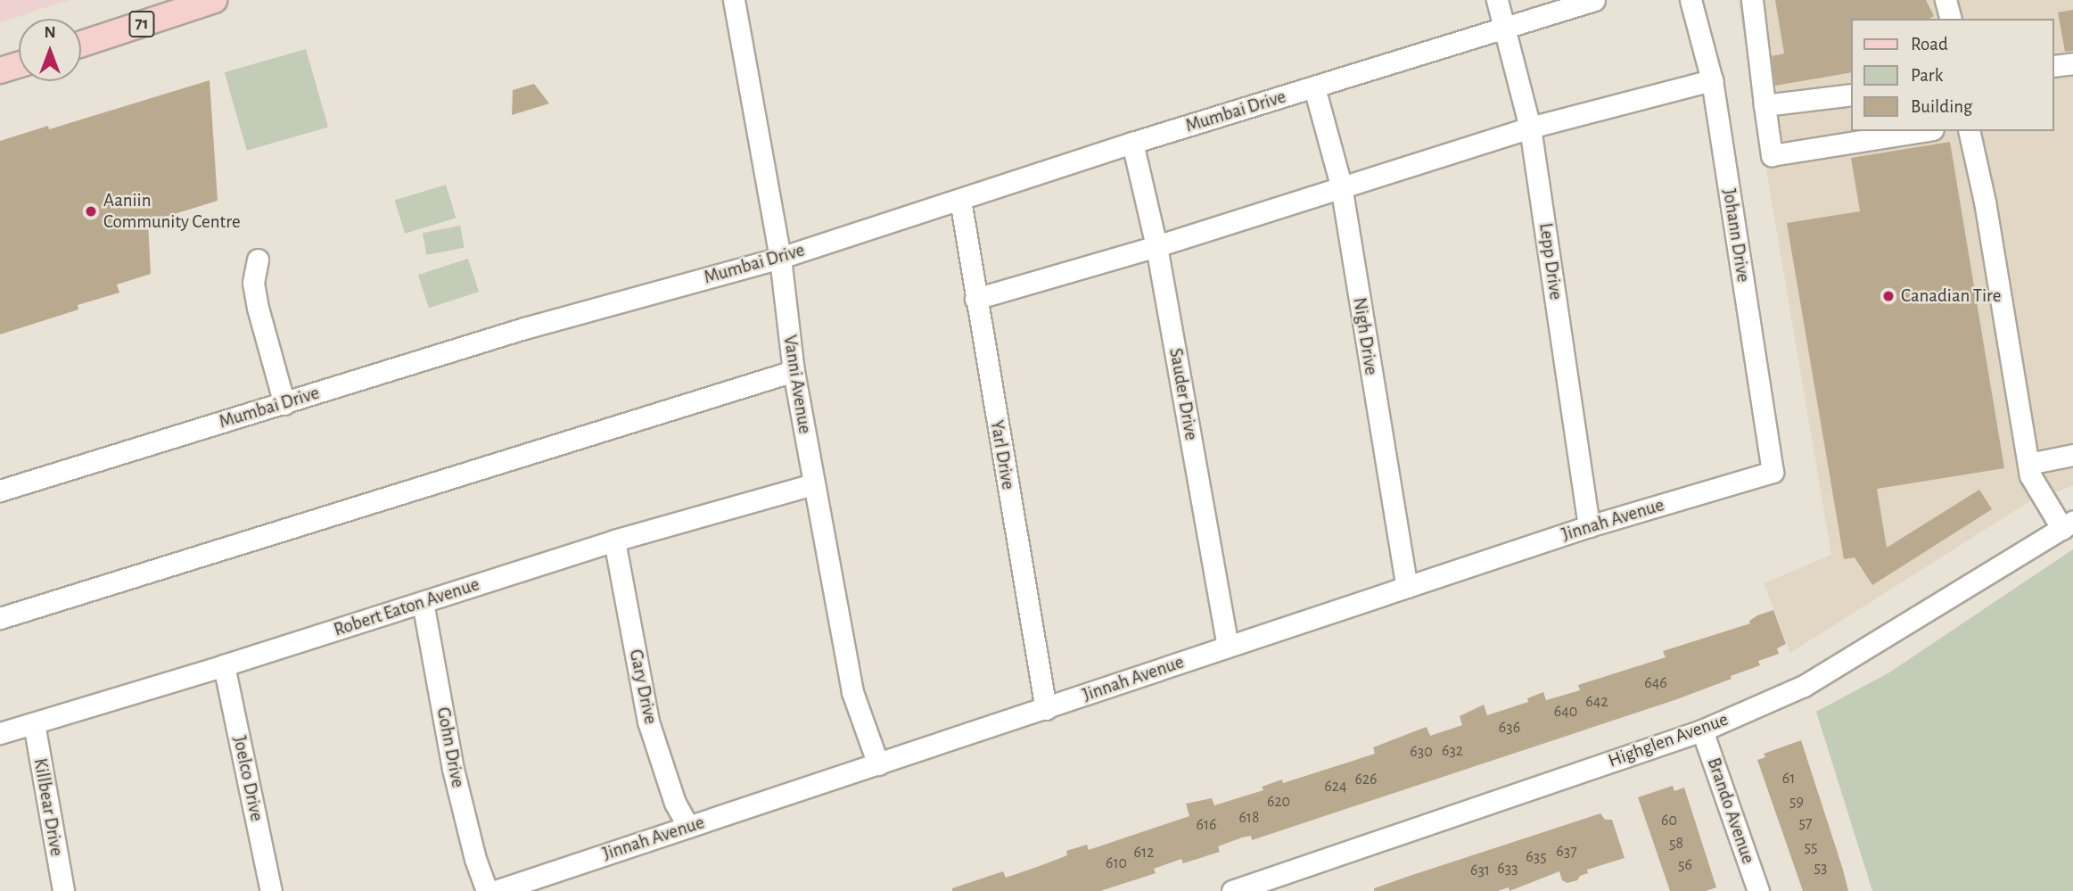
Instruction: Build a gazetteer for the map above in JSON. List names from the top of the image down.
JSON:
{
  "streets": {
    "main road": ["71"],
    "street": [
      "Mumbai Drive",
      "Johann Drive",
      "Lepp Drive",
      "Nigh Drive",
      "Vanni Avenue",
      "Sauder Drive",
      "Yarl Drive",
      "Jinnah Avenue",
      "Robert Eaton Avenue",
      "Gary Drive",
      "Highglen Avenue",
      "Gohn Drive",
      "Joelco Drive",
      "Killbear Drive",
      "Brando Avenue"
    ]
  },
  "crossings": [
    ["Mumbai Drive", "Lepp Drive"],
    ["Mumbai Drive", "Nigh Drive"],
    ["Mumbai Drive", "Vanni Avenue"],
    ["Mumbai Drive", "Sauder Drive"],
    ["Mumbai Drive", "Yarl Drive"],
    ["Johann Drive", "Jinnah Avenue"],
    ["Lepp Drive", "Jinnah Avenue"],
    ["Nigh Drive", "Jinnah Avenue"],
    ["Vanni Avenue", "Jinnah Avenue"],
    ["Vanni Avenue", "Robert Eaton Avenue"],
    ["Sauder Drive", "Jinnah Avenue"],
    ["Yarl Drive", "Jinnah Avenue"],
    ["Jinnah Avenue", "Gary Drive"],
    ["Robert Eaton Avenue", "Gary Drive"],
    ["Robert Eaton Avenue", "Gohn Drive"],
    ["Robert Eaton Avenue", "Joelco Drive"],
    ["Robert Eaton Avenue", "Killbear Drive"],
    ["Highglen Avenue", "Brando Avenue"]
  ],
  "places": ["Aaniin Community Centre", "Canadian Tire"],
  "house_numbers": [
    "646",
    "642",
    "640",
    "636",
    "632",
    "630",
    "61",
    "626",
    "624",
    "620",
    "59",
    "618",
    "60",
    "57",
    "616",
    "58",
    "55",
    "637",
    "612",
    "635",
    "610",
    "56",
    "53",
    "633",
    "631"
  ],
  "legend": ["Road", "Park", "Building"],
  "north": "top"
}
